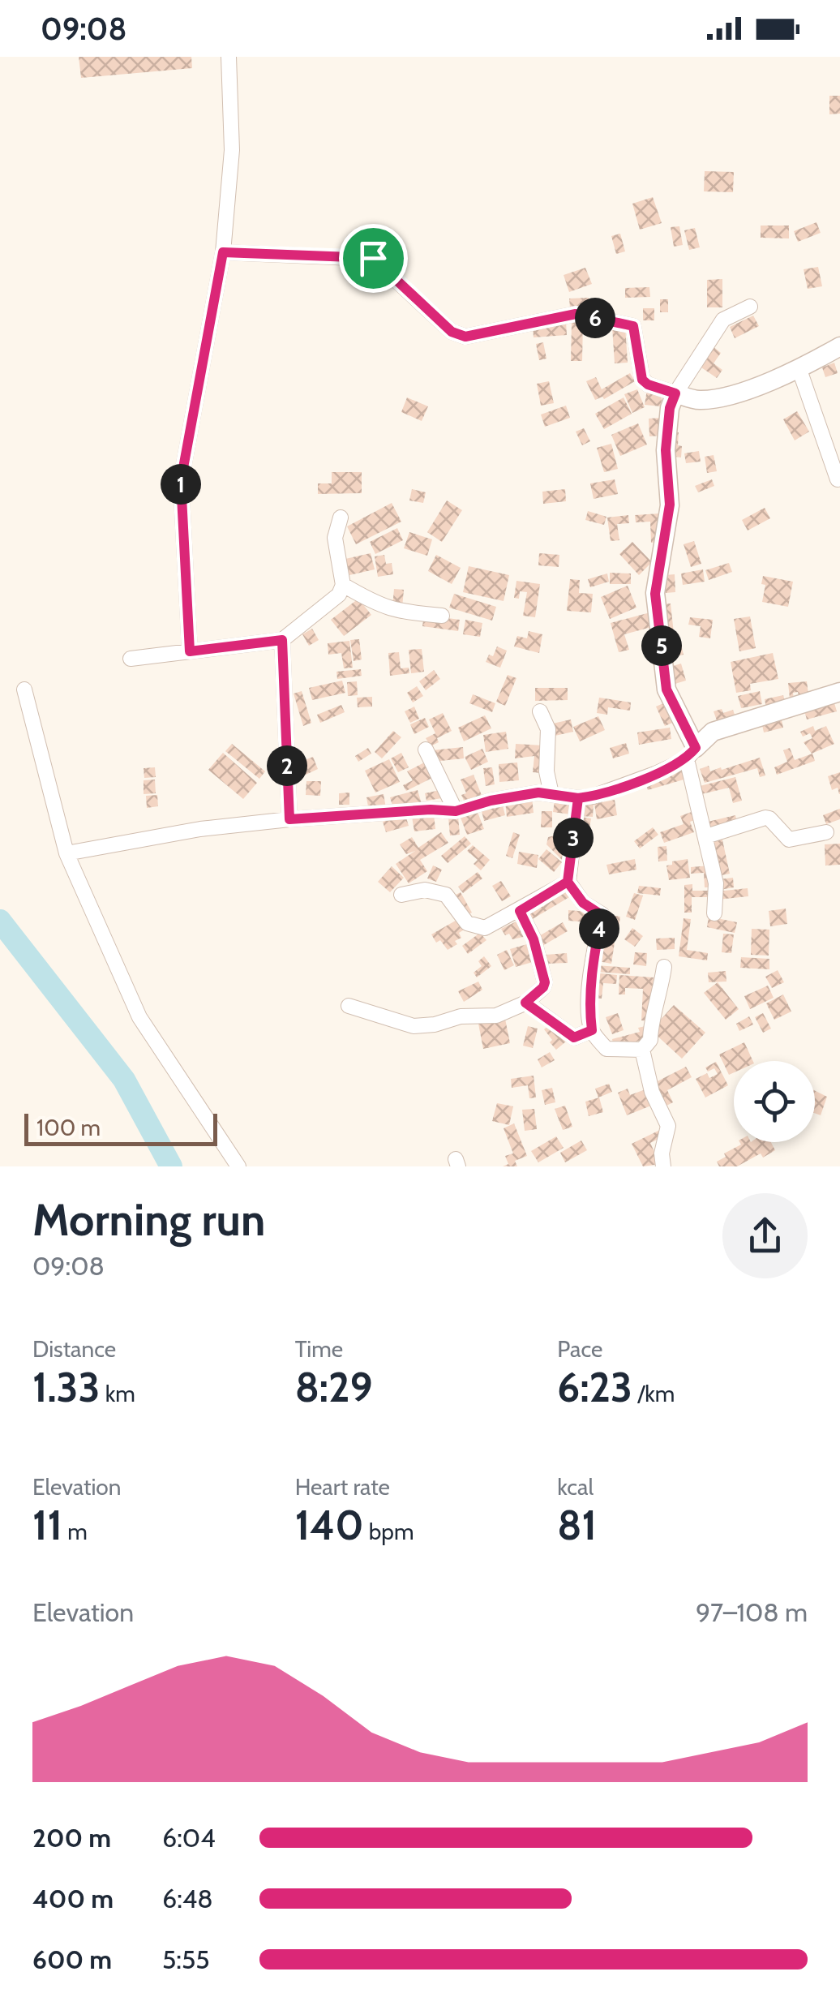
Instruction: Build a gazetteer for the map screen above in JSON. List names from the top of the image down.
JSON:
{
  "scale_bar": "100 m",
  "page": {
    "status": "09:08",
    "pins": [
      "6",
      "1",
      "5",
      "2",
      "3",
      "4"
    ],
    "scale": "100 m",
    "heading": ["Morning run", "09:08"],
    "stats": [
      ["Distance", "1.33 km"],
      ["Time", "8:29"],
      ["Pace", "6:23 /km"],
      ["Elevation", "11 m"],
      ["Heart rate", "140 bpm"],
      ["kcal", "81"]
    ],
    "chart": ["Elevation", "97–108 m"],
    "list": [
      {
        "name": "200 m",
        "note": "6:04"
      },
      {
        "name": "400 m",
        "note": "6:48"
      },
      {
        "name": "600 m",
        "note": "5:55"
      }
    ]
  }
}
